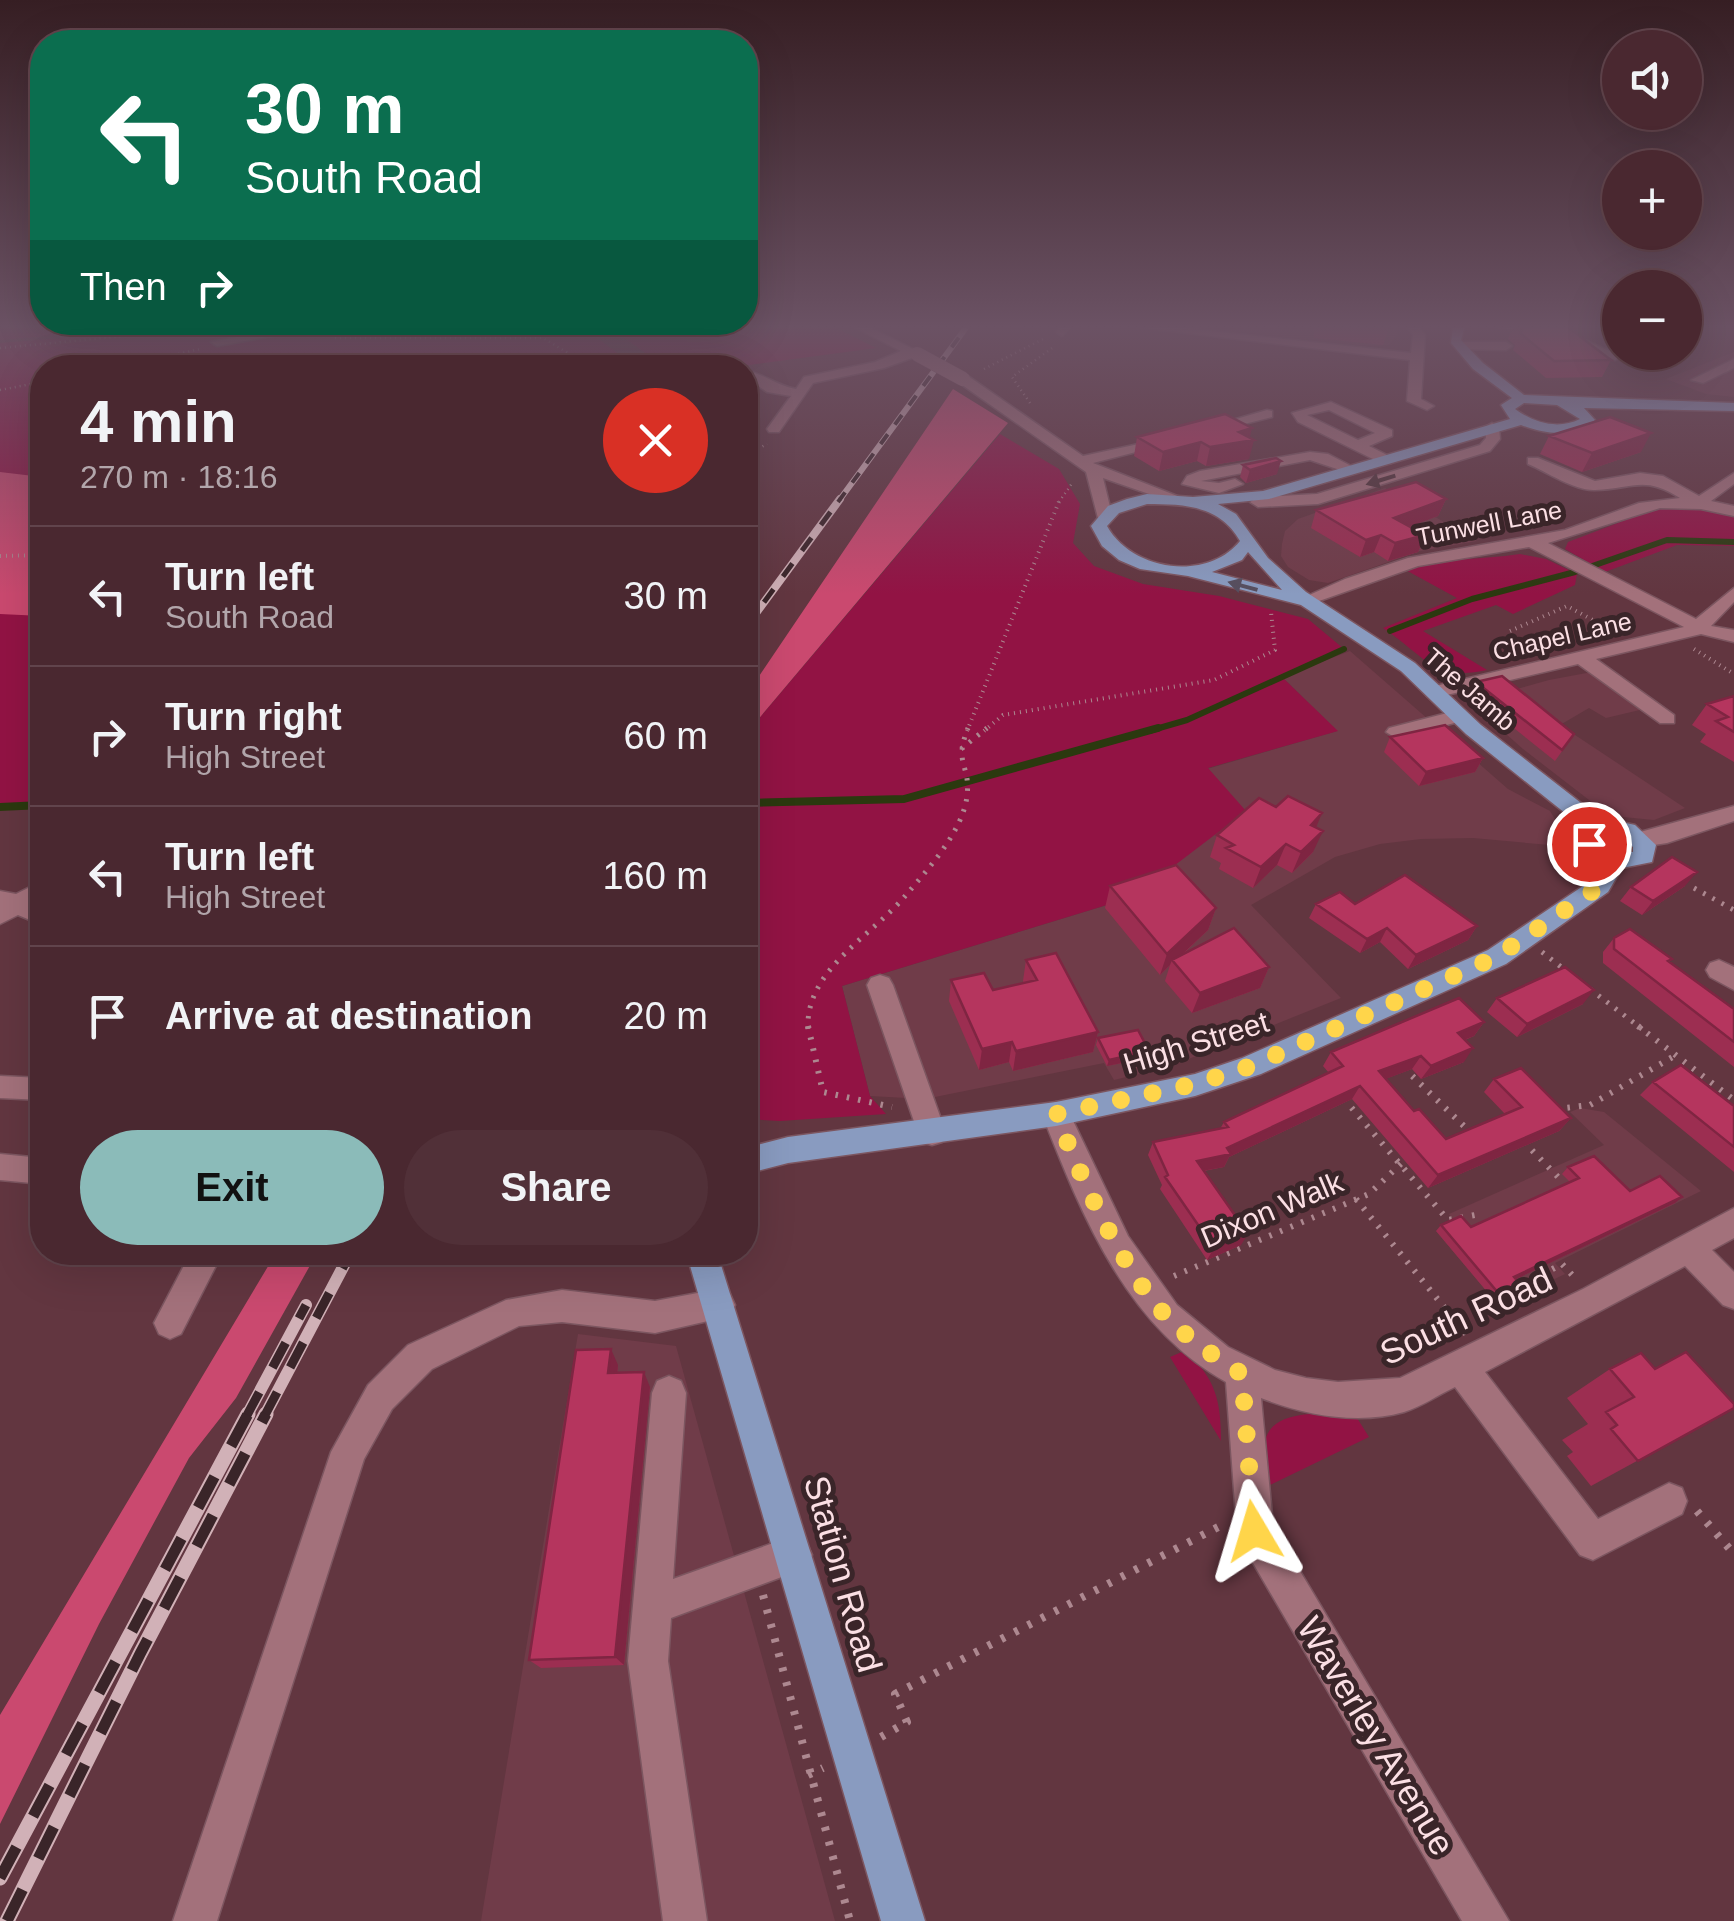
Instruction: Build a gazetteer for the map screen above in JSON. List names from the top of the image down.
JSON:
{
  "streets": {
    "main road": ["The Jamb", "High Street", "Station Road"],
    "street": [
      "Tunwell Lane",
      "Chapel Lane",
      "South Road",
      "Waverley Avenue"
    ],
    "path": ["Dixon Walk"]
  },
  "crossings": [
    ["Tunwell Lane", "The Jamb"],
    ["Chapel Lane", "The Jamb"],
    ["High Street", "South Road"],
    ["Dixon Walk", "South Road"],
    ["South Road", "Waverley Avenue"]
  ],
  "page": {
    "map_buttons": ["+", "−"],
    "turn": ["30 m", "South Road"],
    "then": "Then",
    "heading": ["4 min", "270 m · 18:16"],
    "list": [
      {
        "name": "Turn left",
        "note": "South Road",
        "value": "30 m"
      },
      {
        "name": "Turn right",
        "note": "High Street",
        "value": "60 m"
      },
      {
        "name": "Turn left",
        "note": "High Street",
        "value": "160 m"
      },
      {
        "name": "Arrive at destination",
        "value": "20 m"
      }
    ],
    "buttons": ["Exit", "Share"]
  }
}
